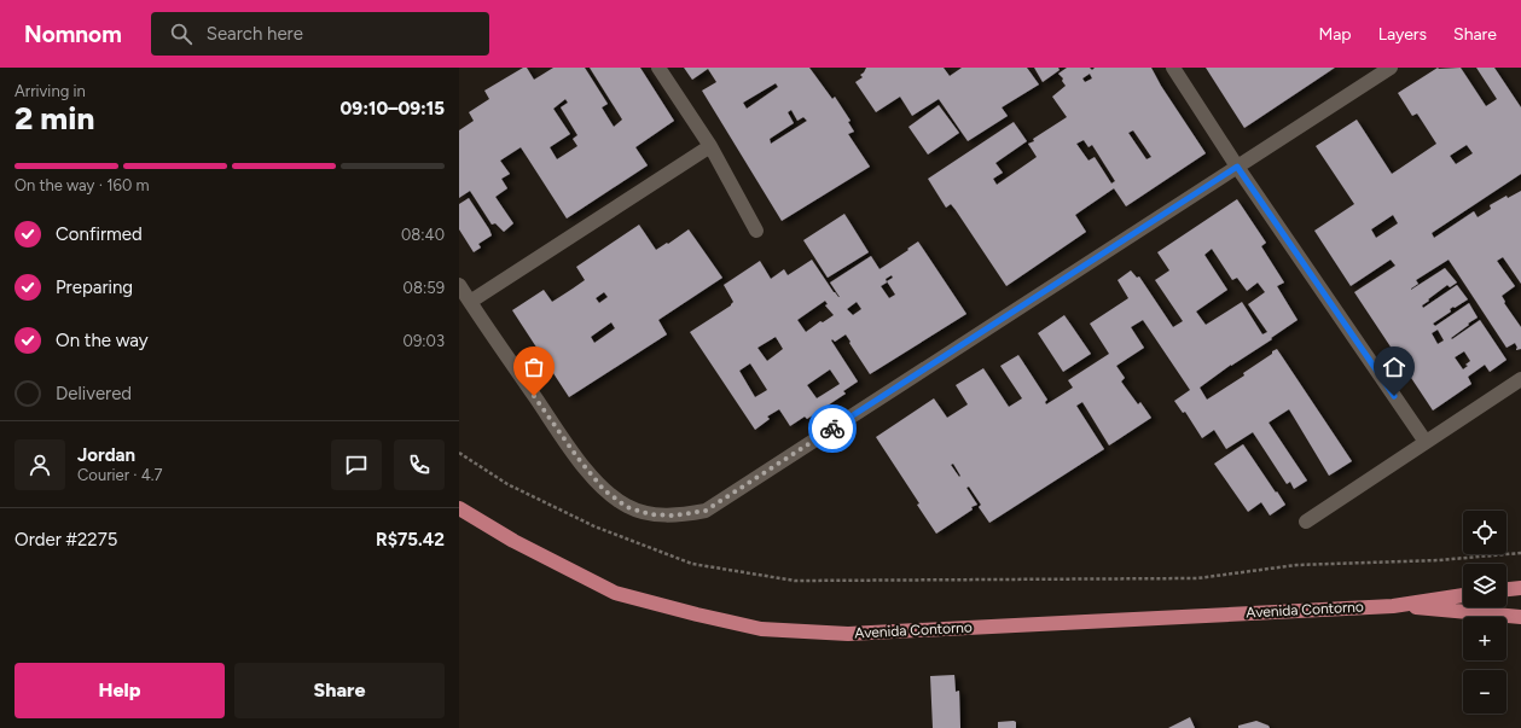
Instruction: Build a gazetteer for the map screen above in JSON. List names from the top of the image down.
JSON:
{
  "streets": {
    "main road": ["Avenida Contorno"]
  },
  "page": {
    "header": "Nomnom",
    "search": "Search here",
    "nav": ["Map", "Layers", "Share"],
    "heading": ["2 min", "Arriving in", "09:10–09:15"],
    "panel": [
      "Jordan",
      "Courier · 4.7",
      "Order #2275",
      "R$75.42"
    ],
    "bar": "On the way · 160 m",
    "list": [
      ["Confirmed", "08:40"],
      ["Preparing", "08:59"],
      ["On the way", "09:03"],
      "Delivered"
    ],
    "map_buttons": ["+", "−"],
    "buttons": ["Help", "Share"]
  }
}
